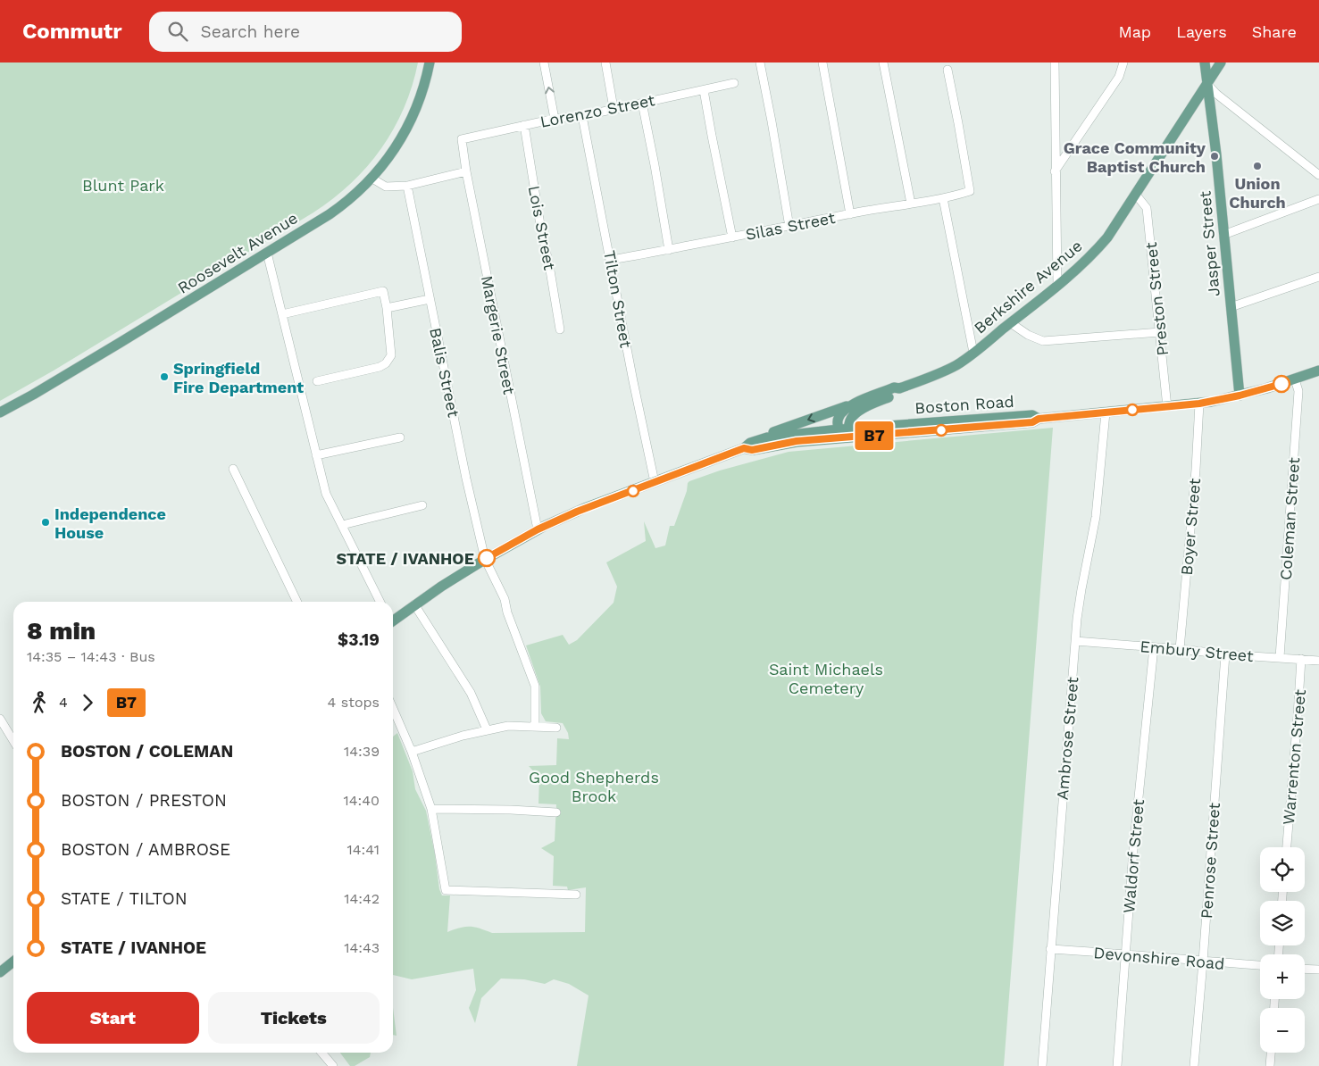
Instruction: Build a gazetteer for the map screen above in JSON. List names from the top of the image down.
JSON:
{
  "streets": {
    "main road": [
      "Jasper Street",
      "Roosevelt Avenue",
      "Berkshire Avenue",
      "Boston Road"
    ],
    "street": [
      "Lorenzo Street",
      "Silas Street",
      "Lois Street",
      "Tilton Street",
      "Preston Street",
      "Margerie Street",
      "Balis Street",
      "Coleman Street",
      "Boyer Street",
      "Embury Street",
      "Ambrose Street",
      "Warrenton Street",
      "Waldorf Street",
      "Penrose Street",
      "Devonshire Road"
    ]
  },
  "crossings": [
    ["Lorenzo Street", "Lois Street"],
    ["Lorenzo Street", "Tilton Street"],
    ["Lorenzo Street", "Margerie Street"],
    ["Silas Street", "Tilton Street"],
    ["Jasper Street", "Berkshire Avenue"],
    ["Jasper Street", "Boston Road"],
    ["Berkshire Avenue", "Preston Street"],
    ["Berkshire Avenue", "Boston Road"],
    ["Preston Street", "Boston Road"],
    ["Boston Road", "Coleman Street"],
    ["Boston Road", "Boyer Street"],
    ["Boston Road", "Ambrose Street"],
    ["Coleman Street", "Embury Street"],
    ["Boyer Street", "Embury Street"],
    ["Embury Street", "Ambrose Street"],
    ["Embury Street", "Warrenton Street"],
    ["Embury Street", "Waldorf Street"],
    ["Embury Street", "Penrose Street"],
    ["Ambrose Street", "Devonshire Road"],
    ["Waldorf Street", "Devonshire Road"],
    ["Penrose Street", "Devonshire Road"]
  ],
  "parks": ["Blunt Park", "Saint Michaels Cemetery", "Good Shepherds Brook"],
  "places": [
    "Grace Community Baptist Church",
    "Union Church",
    "Springfield Fire Department",
    "Independence House",
    "STATE / IVANHOE"
  ],
  "lines": ["bus line B7"],
  "page": {
    "header": "Commutr",
    "search": "Search here",
    "nav": ["Map", "Layers", "Share"],
    "on_map": "B7",
    "heading": ["8 min", "14:35 – 14:43 · Bus", "$3.19"],
    "legs": ["4", "B7", "4 stops"],
    "list": [
      {
        "name": "BOSTON / COLEMAN",
        "value": "14:39"
      },
      {
        "name": "BOSTON / PRESTON",
        "value": "14:40"
      },
      {
        "name": "BOSTON / AMBROSE",
        "value": "14:41"
      },
      {
        "name": "STATE / TILTON",
        "value": "14:42"
      },
      {
        "name": "STATE / IVANHOE",
        "value": "14:43"
      }
    ],
    "map_buttons": ["+", "−"],
    "buttons": ["Start", "Tickets"]
  }
}
